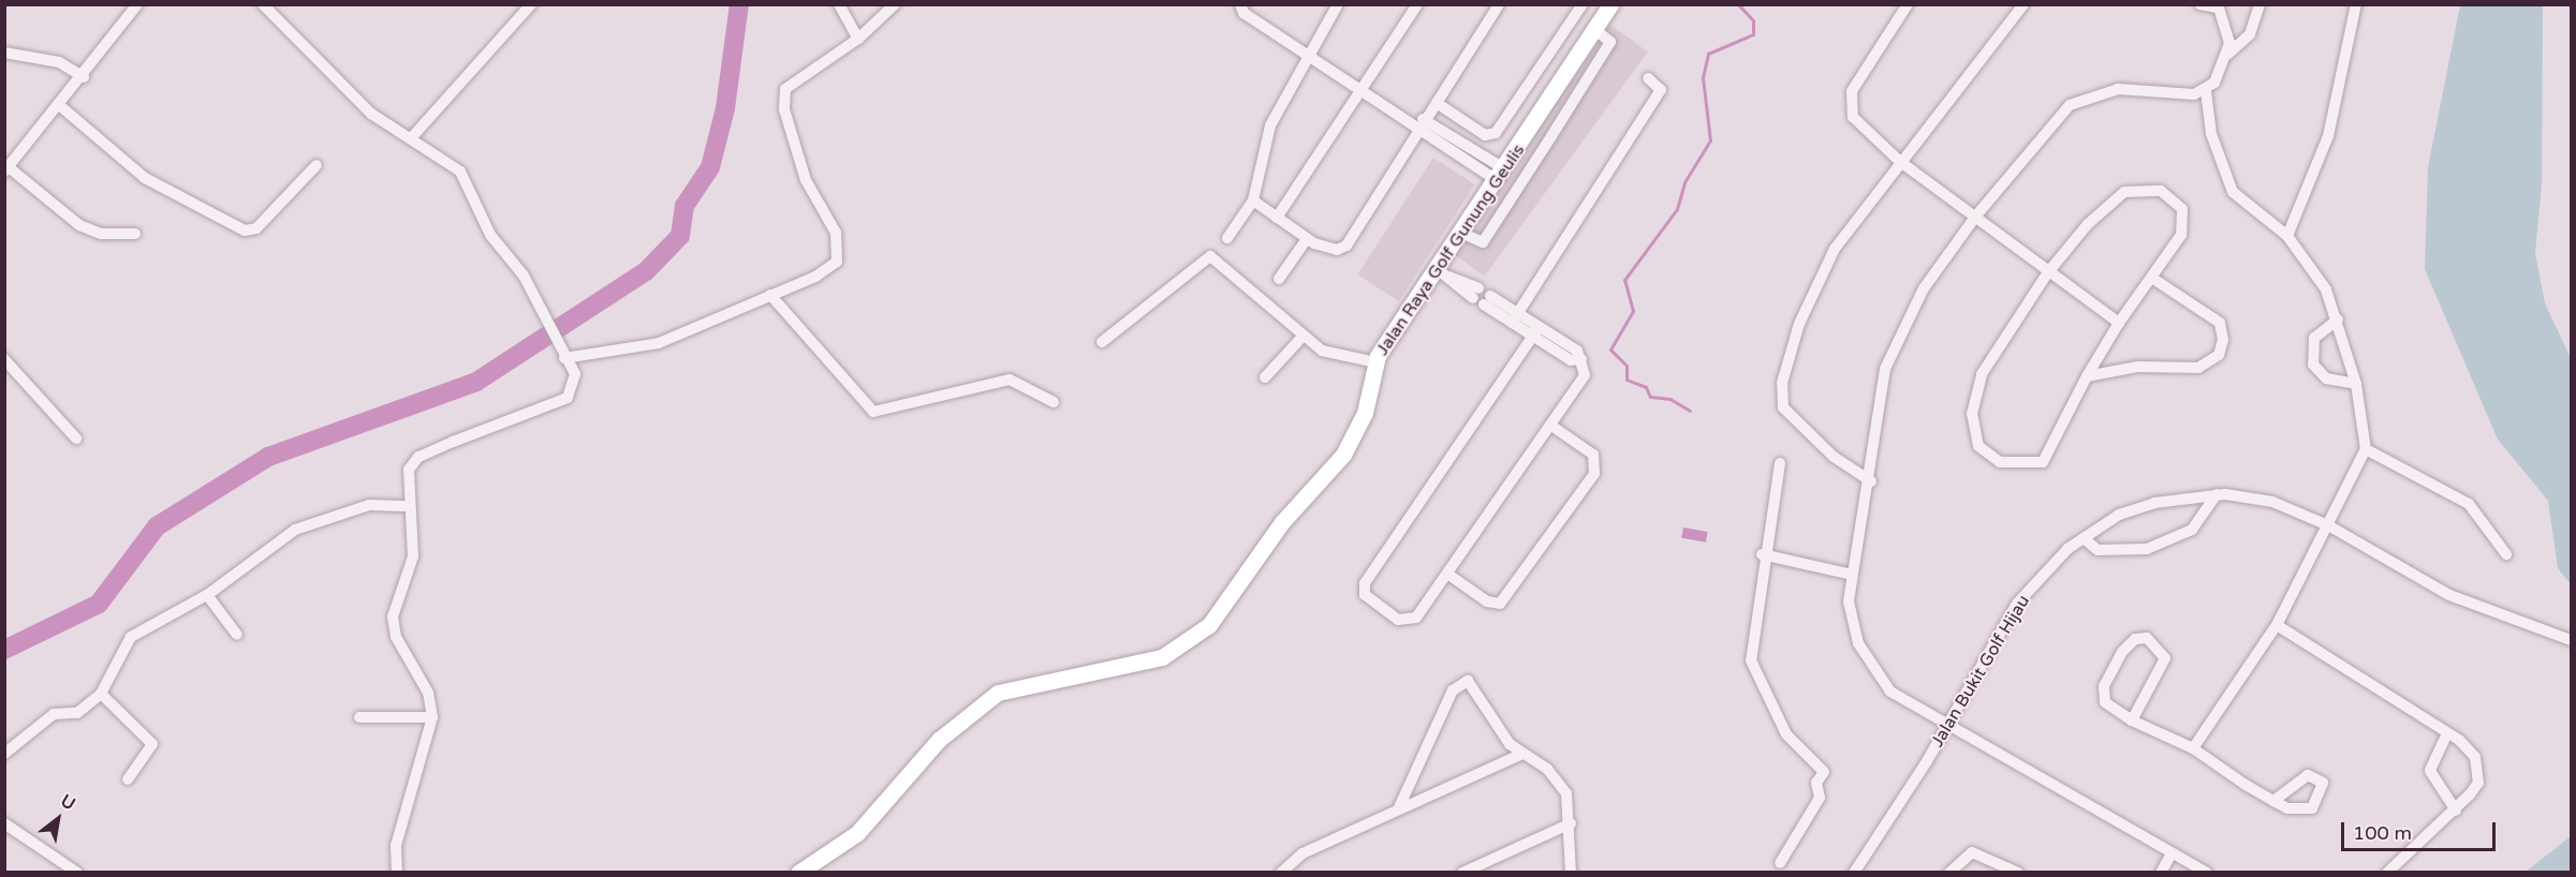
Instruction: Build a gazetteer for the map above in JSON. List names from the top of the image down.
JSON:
{
  "streets": {
    "main road": ["Jalan Raya Golf Gunung Geulis"],
    "street": ["Jalan Bukit Golf Hijau"]
  },
  "scale_bar": "100 m",
  "north": "top right"
}
